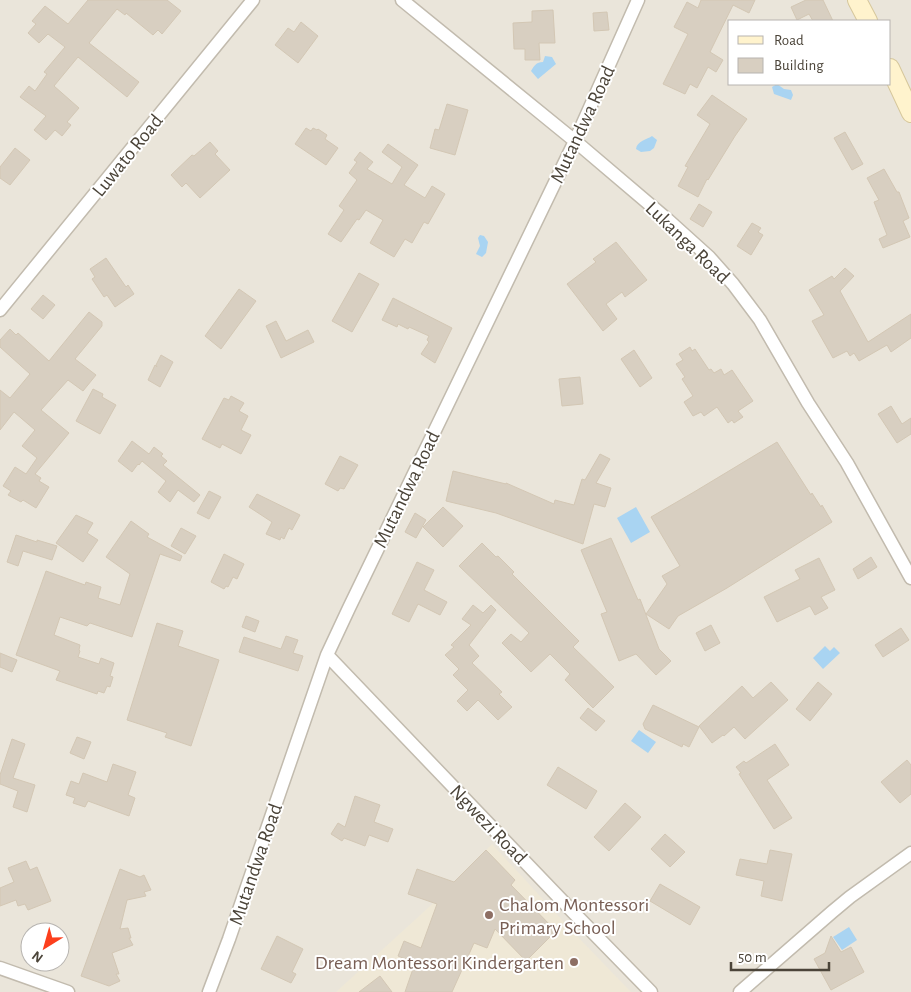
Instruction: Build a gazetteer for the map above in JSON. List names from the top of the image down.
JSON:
{
  "streets": {
    "street": [
      "Mutandwa Road",
      "Luwato Road",
      "Lukanga Road",
      "Ngwezi Road"
    ]
  },
  "crossings": [
    ["Mutandwa Road", "Lukanga Road"],
    ["Mutandwa Road", "Ngwezi Road"]
  ],
  "places": ["Chalom Montessori Primary School", "Dream Montessori Kindergarten"],
  "legend": ["Road", "Building"],
  "scale_bar": "50 m",
  "north": "bottom left"
}
